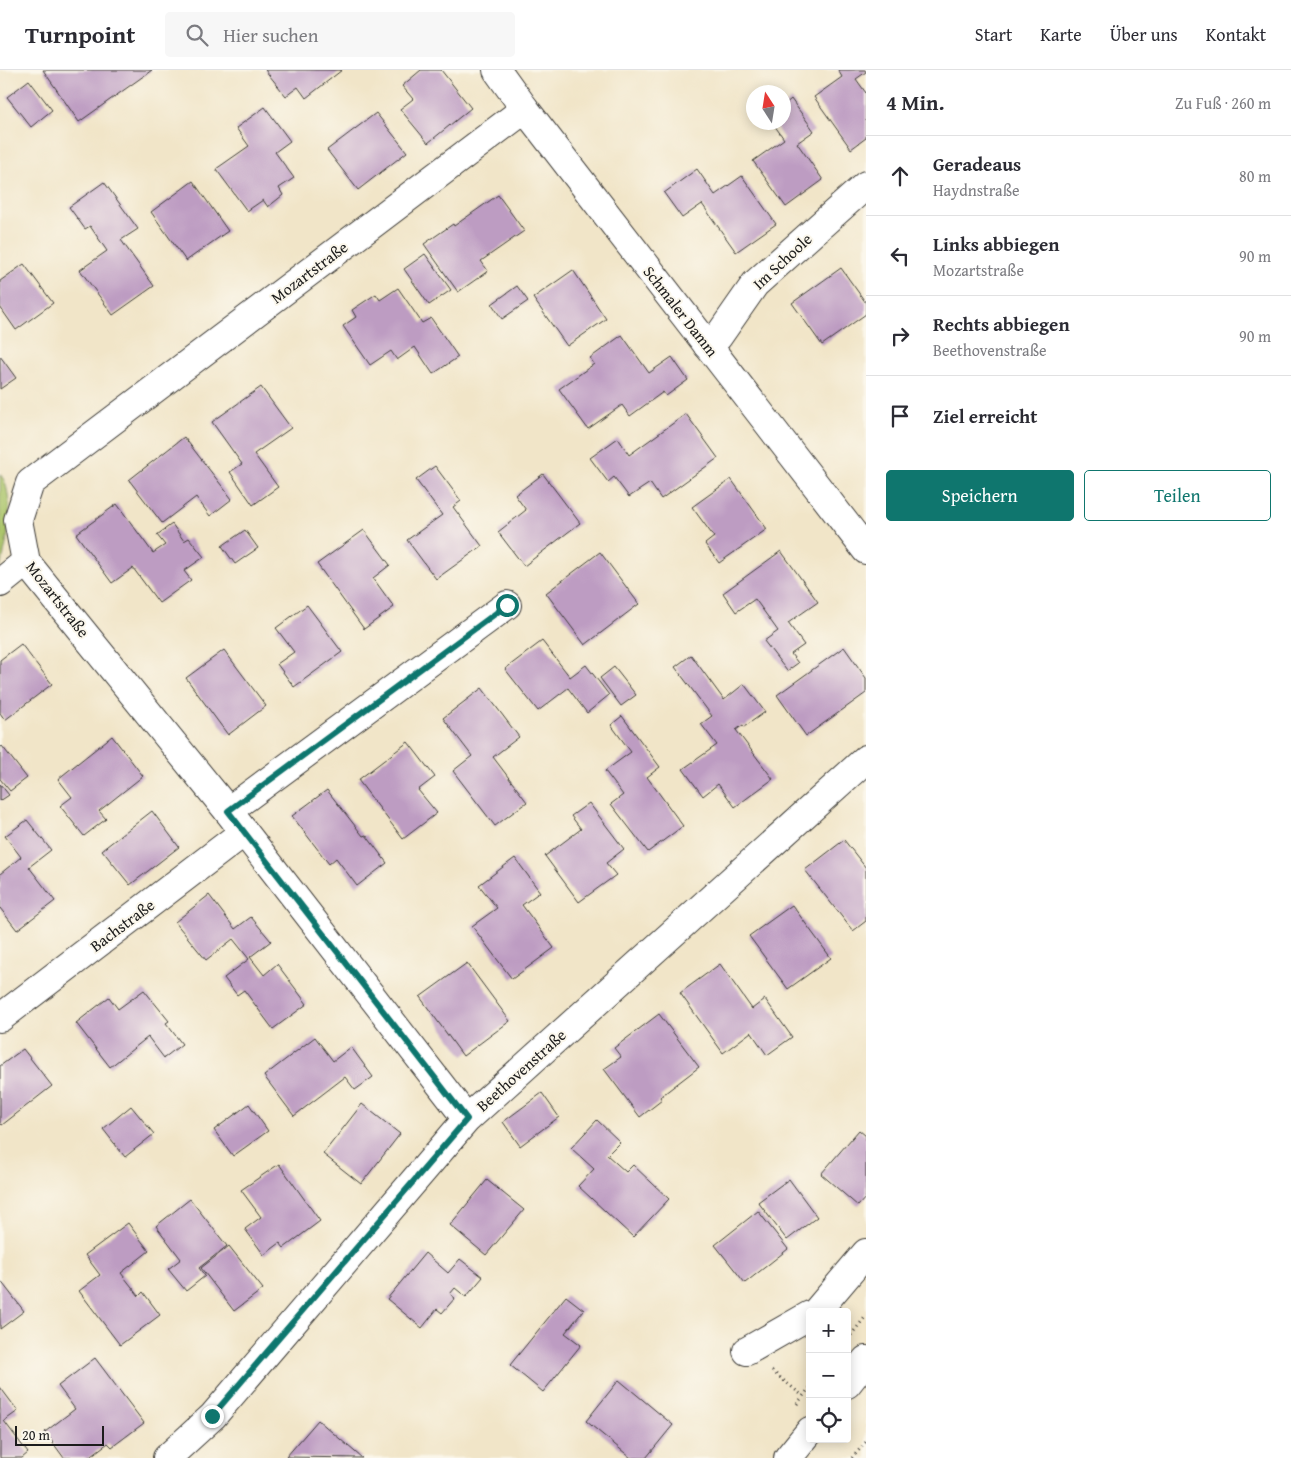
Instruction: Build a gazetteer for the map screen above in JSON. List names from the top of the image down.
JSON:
{
  "streets": {
    "street": [
      "Im Schoole",
      "Mozartstraße",
      "Schmaler Damm",
      "Bachstraße",
      "Beethovenstraße"
    ]
  },
  "crossings": [
    ["Im Schoole", "Schmaler Damm"],
    ["Mozartstraße", "Schmaler Damm"],
    ["Mozartstraße", "Bachstraße"],
    ["Mozartstraße", "Beethovenstraße"]
  ],
  "scale_bar": "20 m",
  "north": "top",
  "page": {
    "header": "Turnpoint",
    "search": "Hier suchen",
    "nav": [
      "Start",
      "Karte",
      "Über uns",
      "Kontakt"
    ],
    "heading": ["4 Min.", "Zu Fuß · 260 m"],
    "list": [
      ["Geradeaus", "Haydnstraße", "80 m"],
      ["Links abbiegen", "Mozartstraße", "90 m"],
      ["Rechts abbiegen", "Beethovenstraße", "90 m"],
      "Ziel erreicht"
    ],
    "buttons": ["Speichern", "Teilen"],
    "map_buttons": ["+", "−"],
    "scale": "20 m"
  }
}
